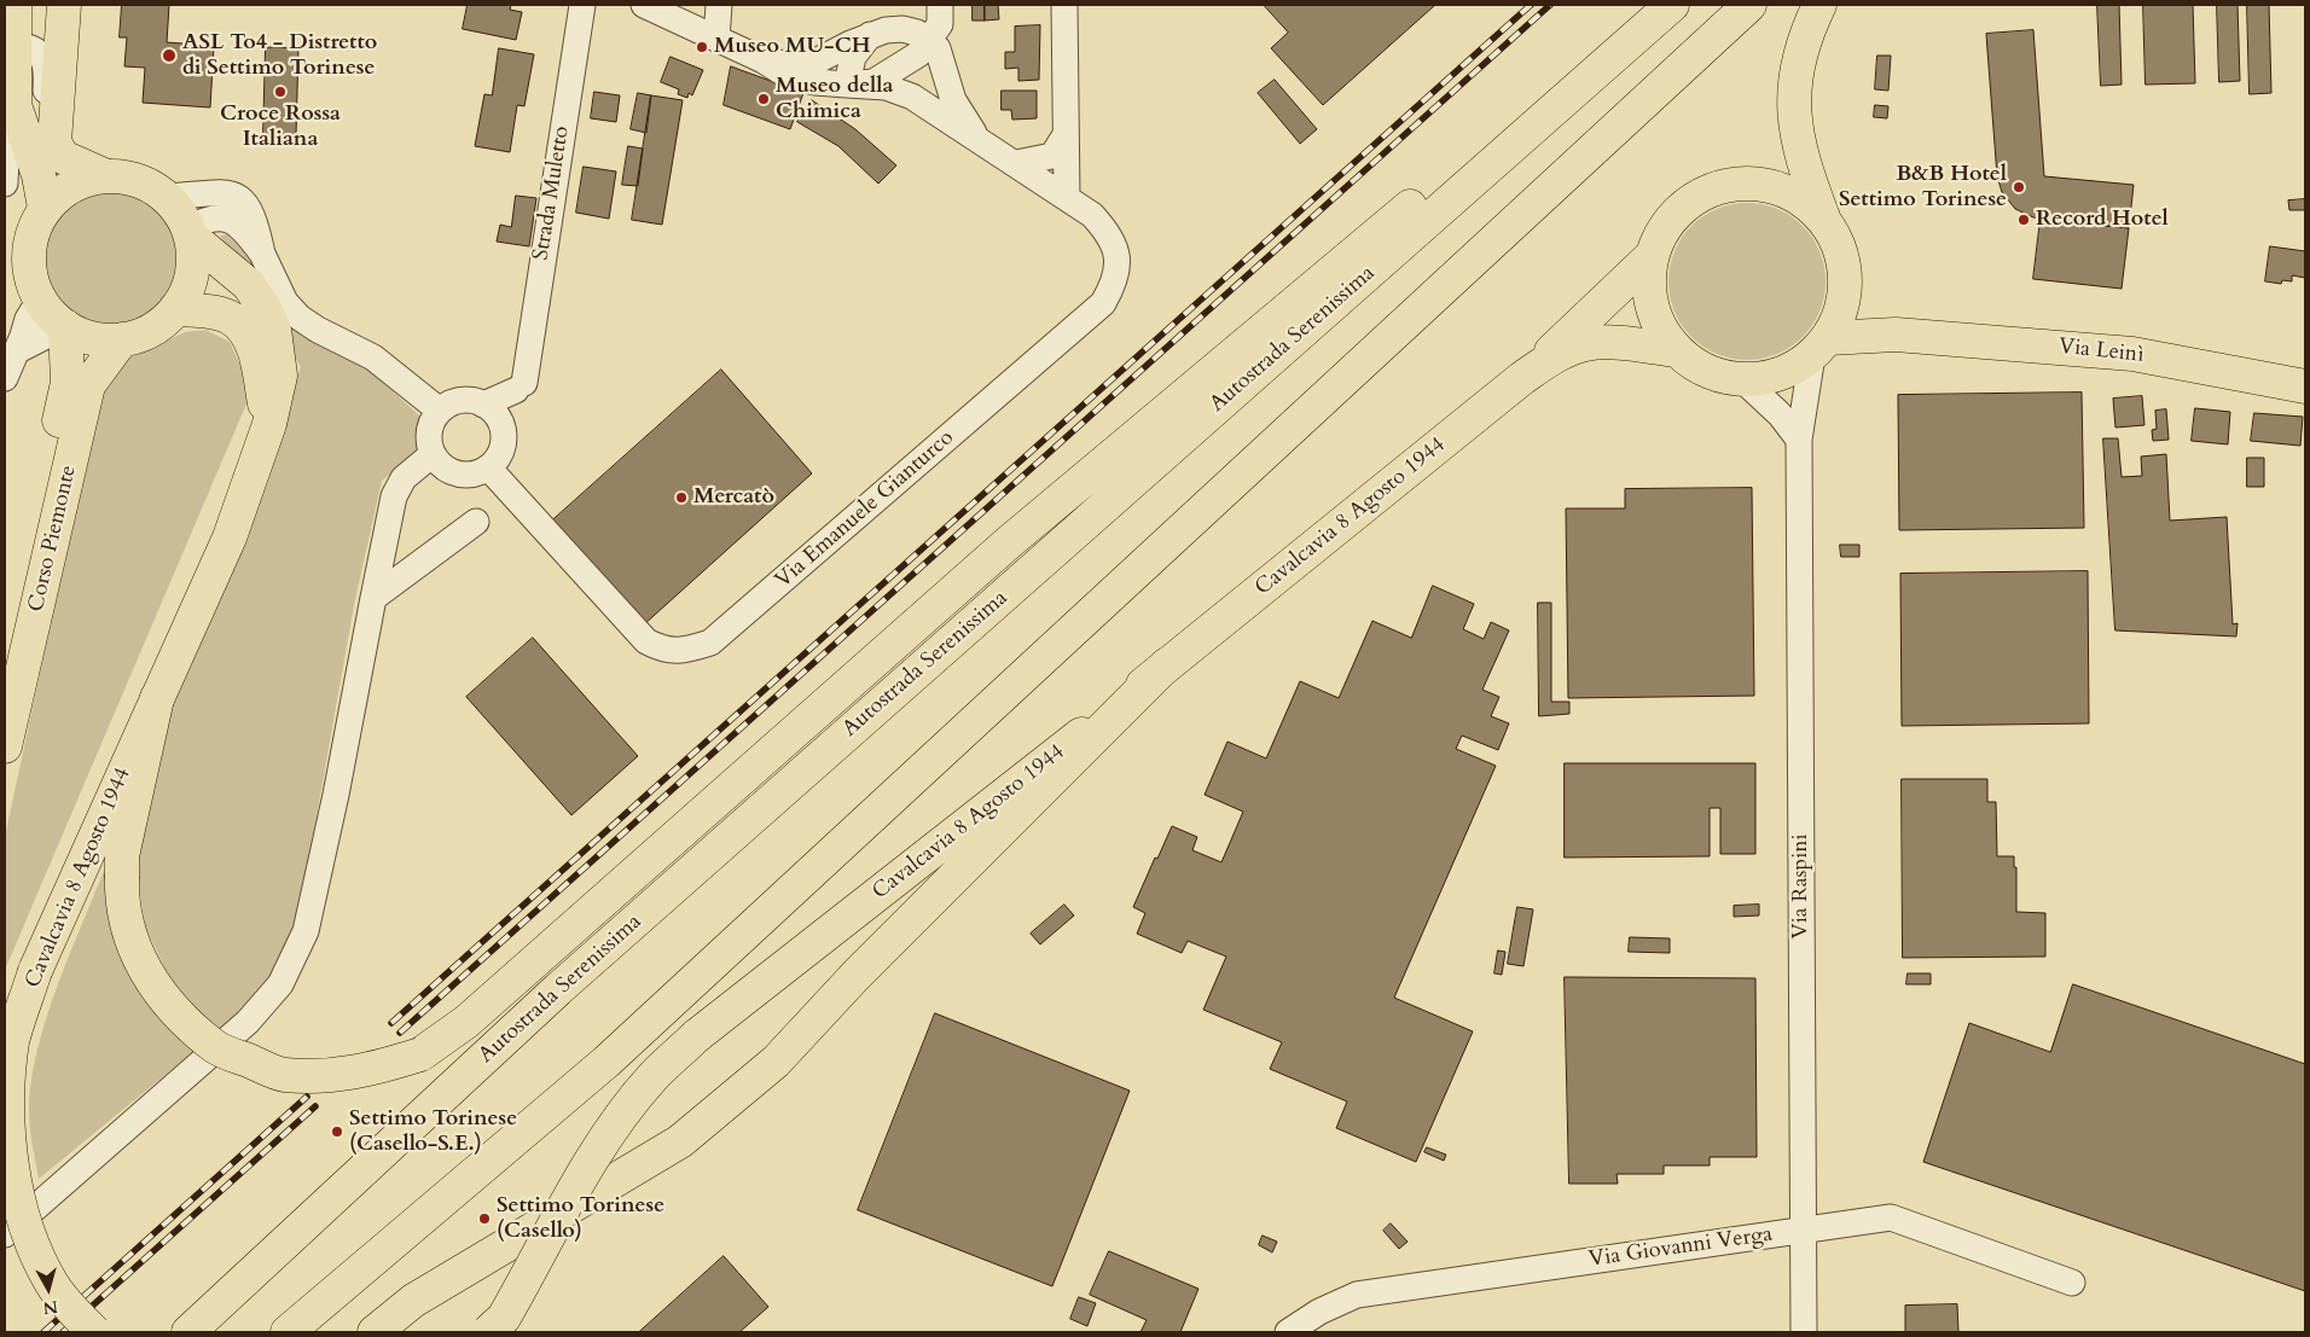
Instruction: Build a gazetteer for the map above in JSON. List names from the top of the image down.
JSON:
{
  "streets": {
    "main road": [
      "Autostrada Serenissima",
      "Via Leinì",
      "Cavalcavia 8 Agosto 1944",
      "Corso Piemonte"
    ],
    "street": [
      "Strada Muletto",
      "Via Emanuele Gianturco",
      "Via Raspini",
      "Via Giovanni Verga"
    ]
  },
  "crossings": [
    ["Via Leinì", "Cavalcavia 8 Agosto 1944"],
    ["Via Leinì", "Via Raspini"],
    ["Cavalcavia 8 Agosto 1944", "Corso Piemonte"],
    ["Cavalcavia 8 Agosto 1944", "Via Raspini"],
    ["Via Raspini", "Via Giovanni Verga"]
  ],
  "places": [
    "Museo MU-CH",
    "ASL To4 - Distretto di Settimo Torinese",
    "Croce Rossa Italiana",
    "Museo della Chimica",
    "B&B Hotel Settimo Torinese",
    "Record Hotel",
    "Mercatò",
    "Settimo Torinese (Casello-S.E.)",
    "Settimo Torinese (Casello)"
  ],
  "north": "bottom"
}
